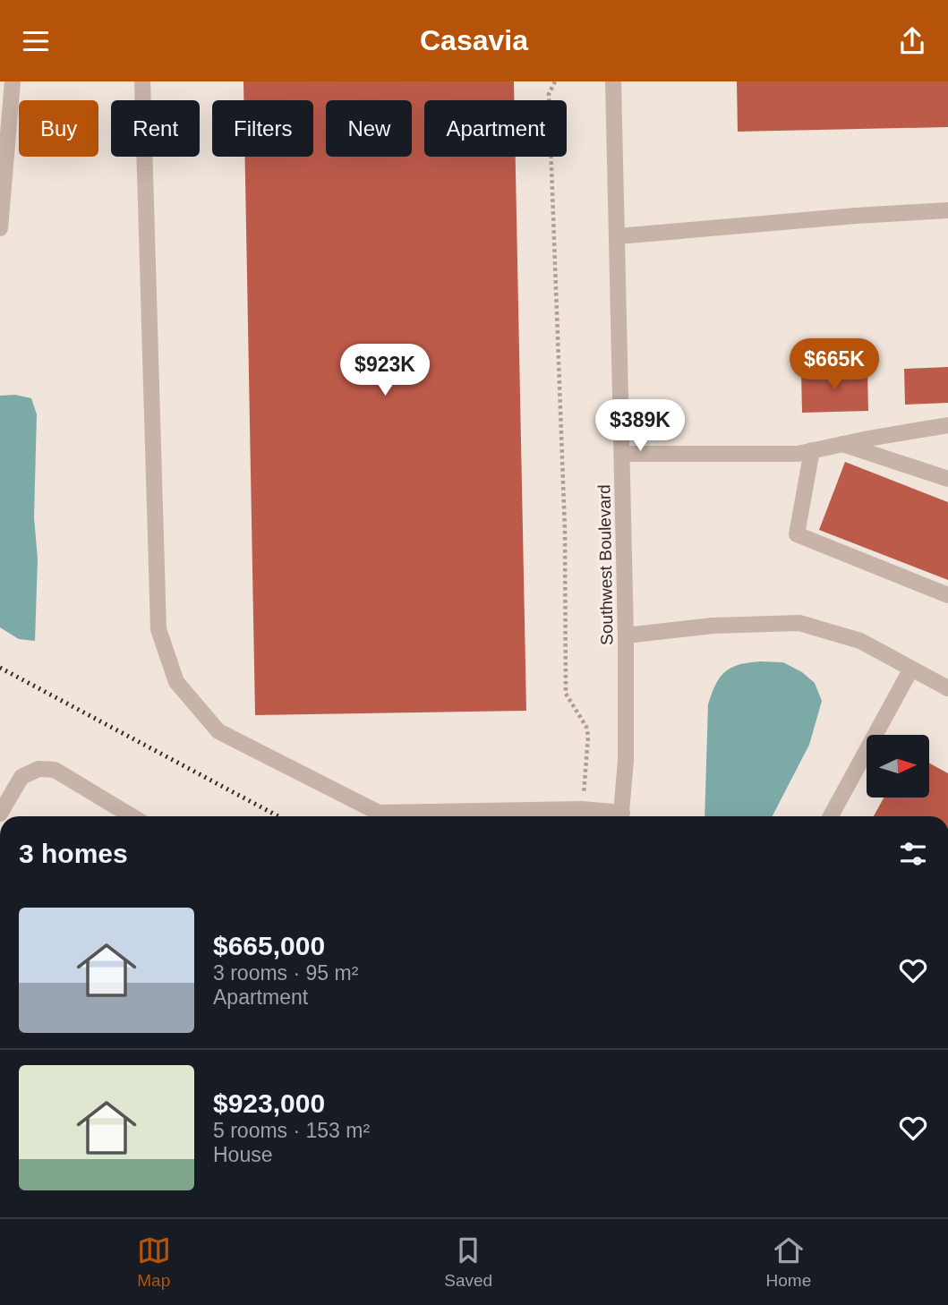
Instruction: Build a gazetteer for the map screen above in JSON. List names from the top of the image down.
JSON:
{
  "streets": {
    "street": ["Southwest Boulevard"]
  },
  "north": "right",
  "page": {
    "header": "Casavia",
    "chip": [
      "Buy",
      "Rent",
      "Filters",
      "New",
      "Apartment"
    ],
    "price": ["$665K", "$923K", "$389K"],
    "heading": "3 homes",
    "list": [
      {
        "name": "$665,000",
        "note": "3 rooms · 95 m² · Apartment"
      },
      {
        "name": "$923,000",
        "note": "5 rooms · 153 m² · House"
      }
    ],
    "tabs": ["Map", "Saved", "Home"]
  }
}
